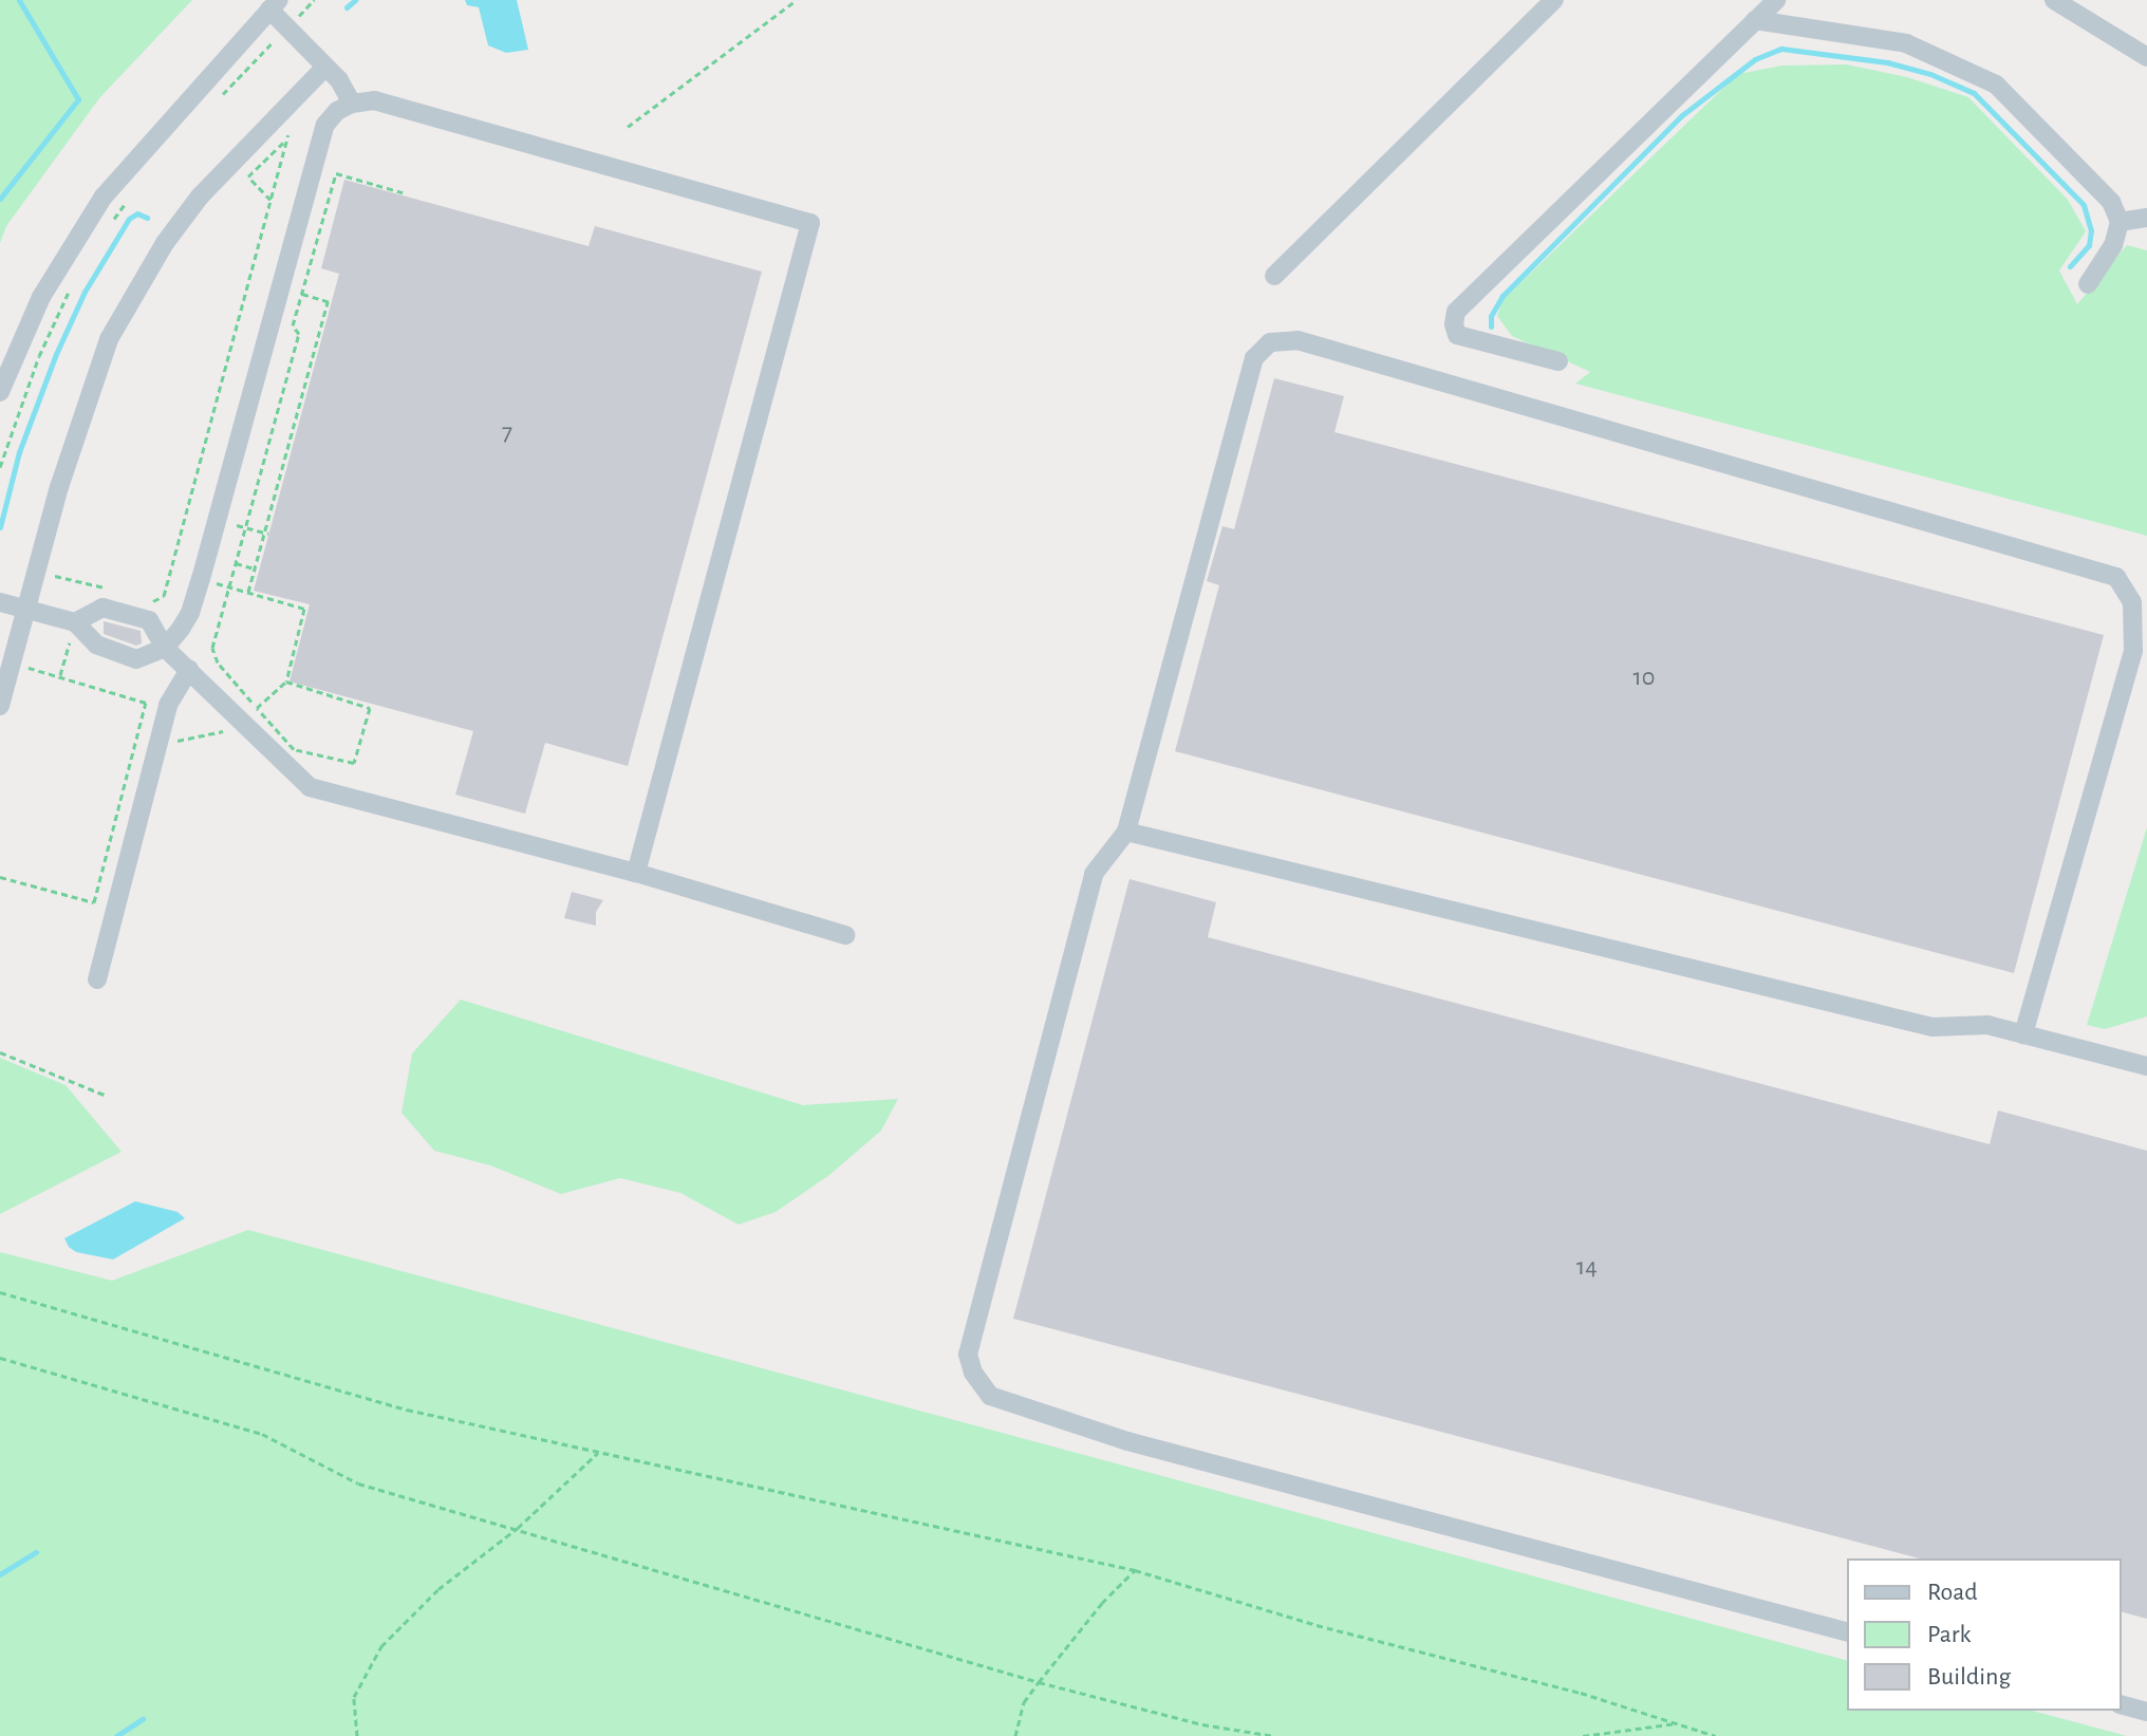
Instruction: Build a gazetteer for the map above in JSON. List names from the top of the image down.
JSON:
{
  "house_numbers": ["7", "10", "14"],
  "legend": ["Road", "Park", "Building"]
}
